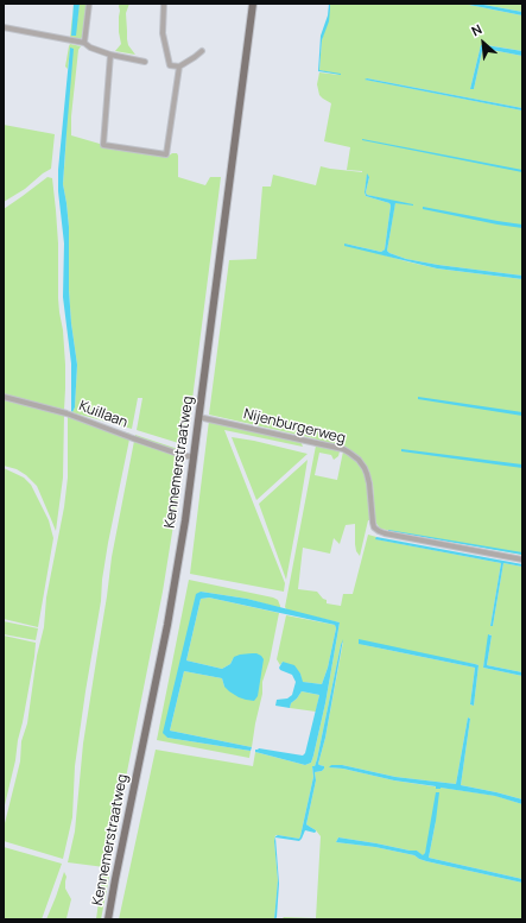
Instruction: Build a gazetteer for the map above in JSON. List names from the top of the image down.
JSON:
{
  "streets": {
    "main road": ["Kennemerstraatweg"],
    "street": ["Kuillaan", "Nijenburgerweg"]
  },
  "crossings": [
    ["Kuillaan", "Kennemerstraatweg"],
    ["Nijenburgerweg", "Kennemerstraatweg"]
  ],
  "north": "top left"
}
